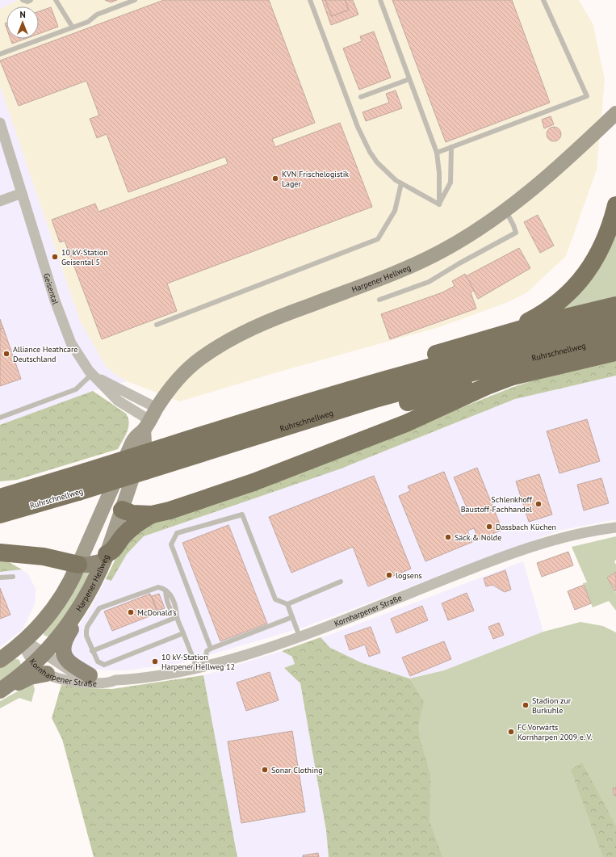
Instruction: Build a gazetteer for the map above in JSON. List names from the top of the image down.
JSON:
{
  "streets": {
    "highway": ["Ruhrschnellweg"],
    "main road": ["Harpener Hellweg"],
    "street": ["Geisental", "Kornharpener Straße"]
  },
  "crossings": [
    ["Harpener Hellweg", "Geisental"],
    ["Harpener Hellweg", "Kornharpener Straße"]
  ],
  "places": [
    "KVN Frischelogistik Lager",
    "10 kV-Station Geisental 5",
    "Alliance Heathcare Deutschland",
    "Schlenkhoff Baustoff-Fachhandel",
    "Dassbach Küchen",
    "Säck & Nolde",
    "logsens",
    "McDonald's",
    "10 kV-Station Harpener Hellweg 12",
    "Stadion zur Burkuhle",
    "FC Vorwärts Kornharpen 2009 e. V.",
    "Sonar Clothing"
  ],
  "north": "top"
}
